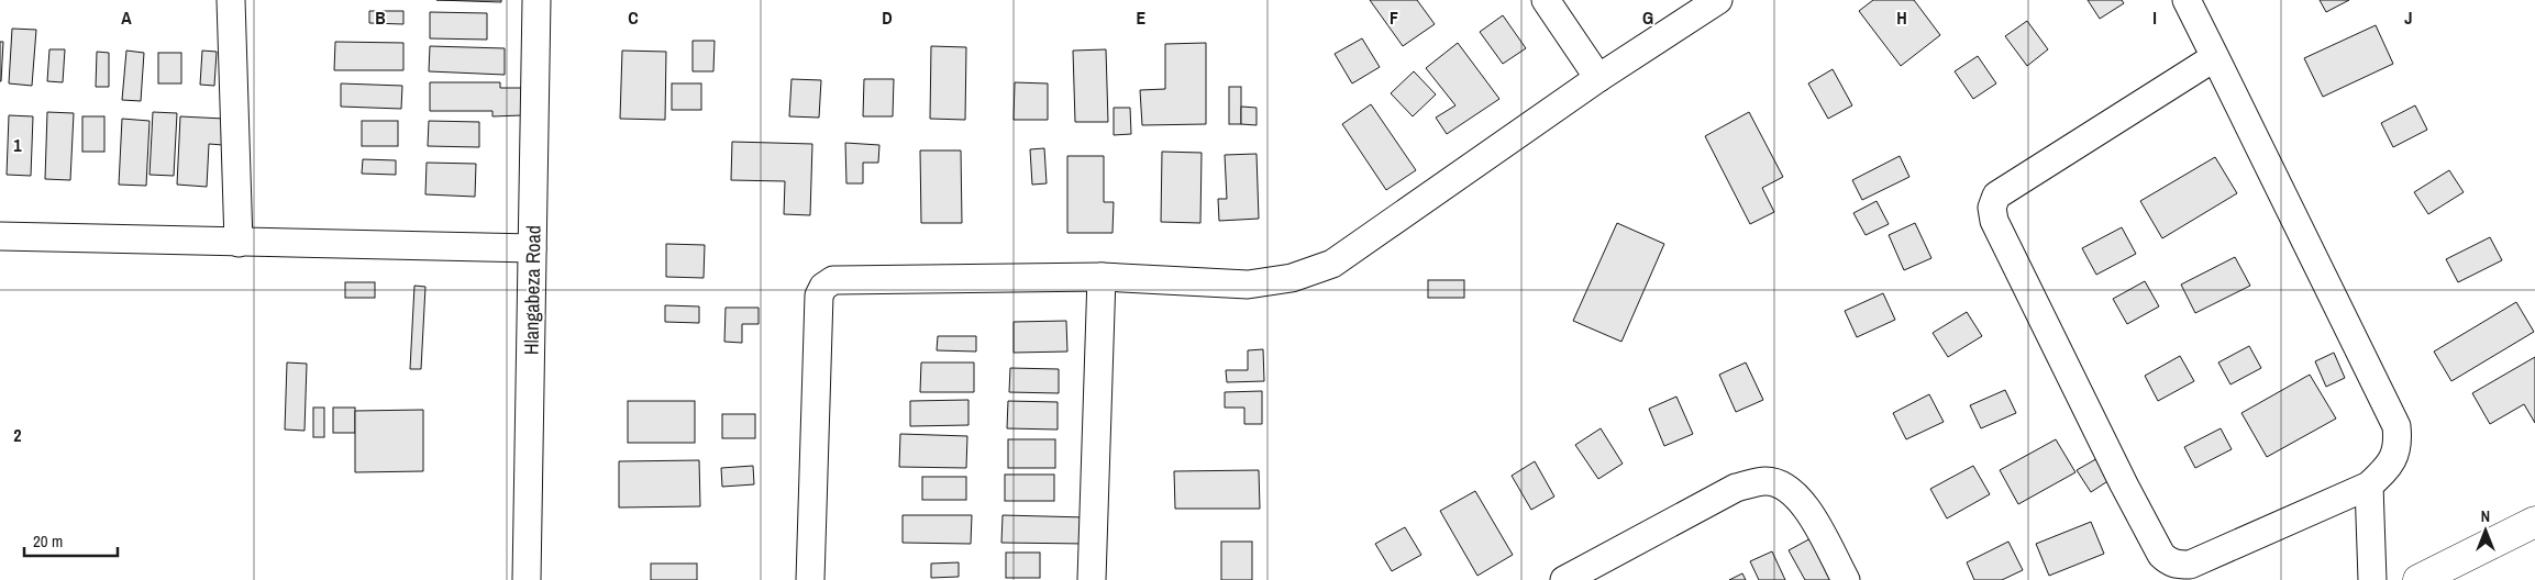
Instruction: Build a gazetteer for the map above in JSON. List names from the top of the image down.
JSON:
{
  "streets": {
    "street": ["Hlangabeza Road"]
  },
  "scale_bar": "20 m",
  "north": "top",
  "grid": {
    "columns": [
      "A",
      "B",
      "C",
      "D",
      "E",
      "F",
      "G",
      "H",
      "I",
      "J"
    ],
    "rows": ["1", "2"]
  }
}
